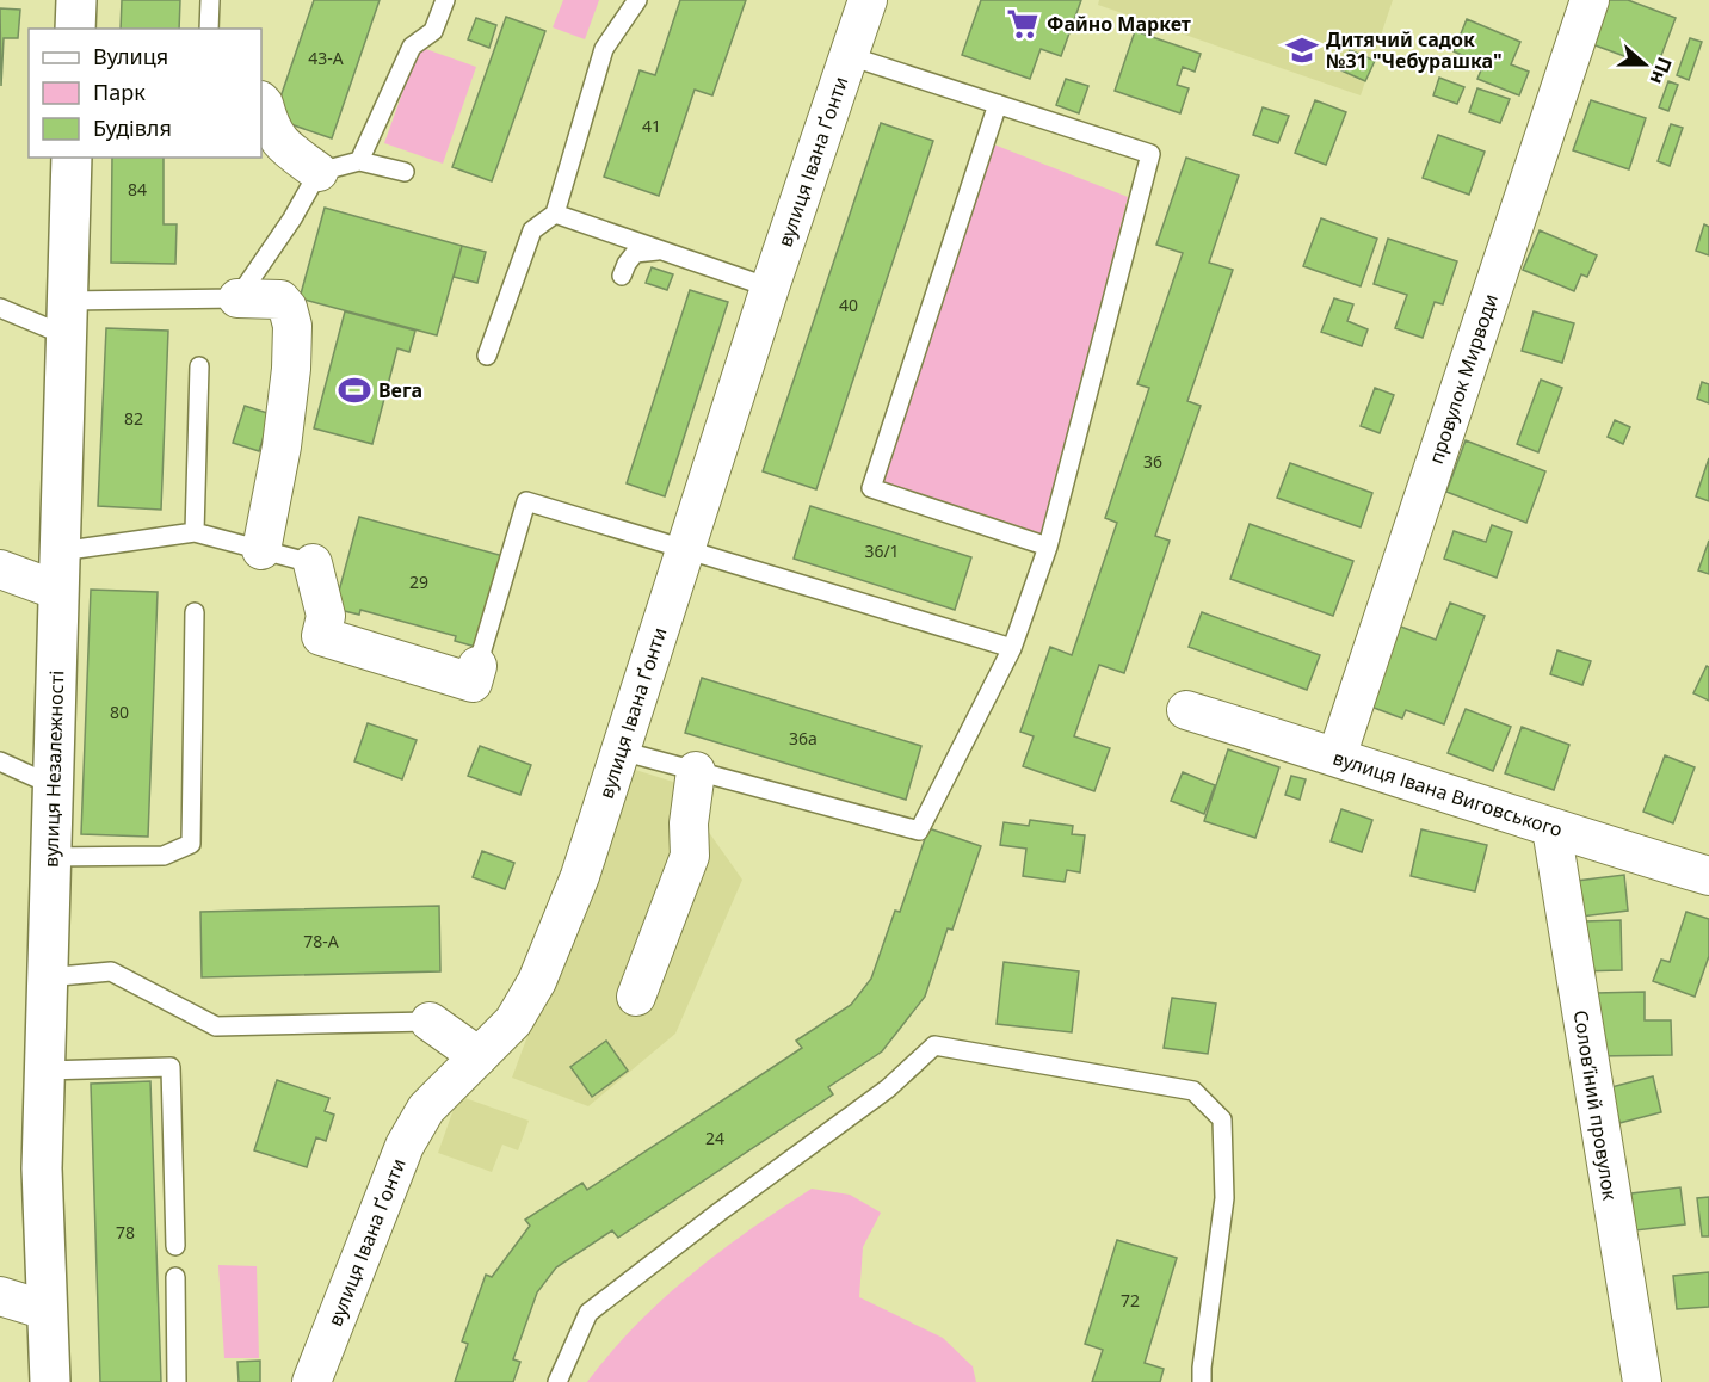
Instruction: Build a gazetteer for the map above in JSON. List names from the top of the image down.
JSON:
{
  "streets": {
    "main road": ["вулиця Незалежності"],
    "street": [
      "вулиця Івана Ґонти",
      "провулок Мирводи",
      "вулиця Івана Виговського",
      "Соловʼїний провулок"
    ]
  },
  "crossings": [
    ["провулок Мирводи", "вулиця Івана Виговського"],
    ["вулиця Івана Виговського", "Соловʼїний провулок"]
  ],
  "places": {
    "supermarket": ["Файно Маркет"],
    "school or university": ["Дитячий садок №31 \"Чебурашка\""],
    "sports": ["Вега"]
  },
  "house_numbers": [
    "43-А",
    "41",
    "84",
    "40",
    "82",
    "36",
    "36/1",
    "29",
    "80",
    "36а",
    "78-А",
    "24",
    "78",
    "72"
  ],
  "legend": ["Вулиця", "Парк", "Будівля"],
  "north": "right"
}
